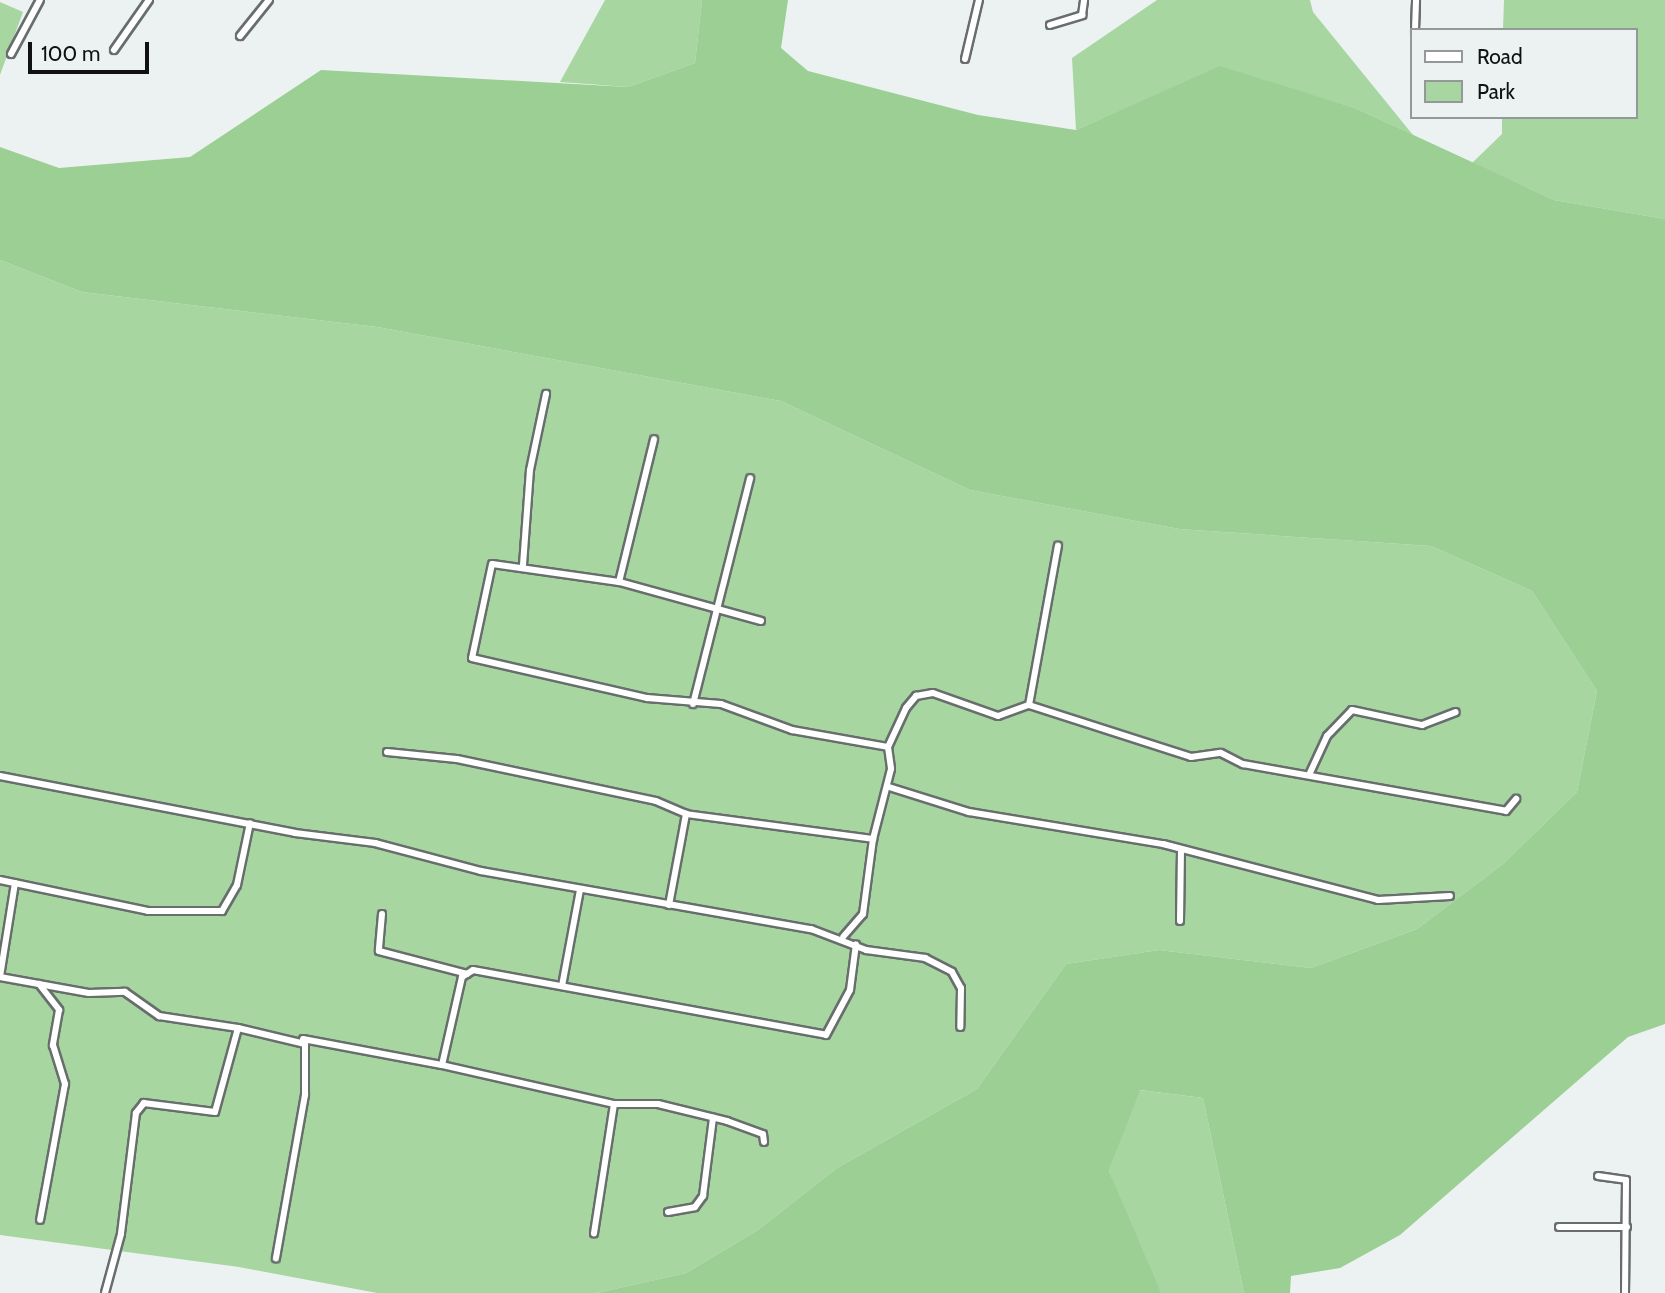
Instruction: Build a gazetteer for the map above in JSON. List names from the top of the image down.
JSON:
{
  "legend": ["Road", "Park"],
  "scale_bar": "100 m"
}
